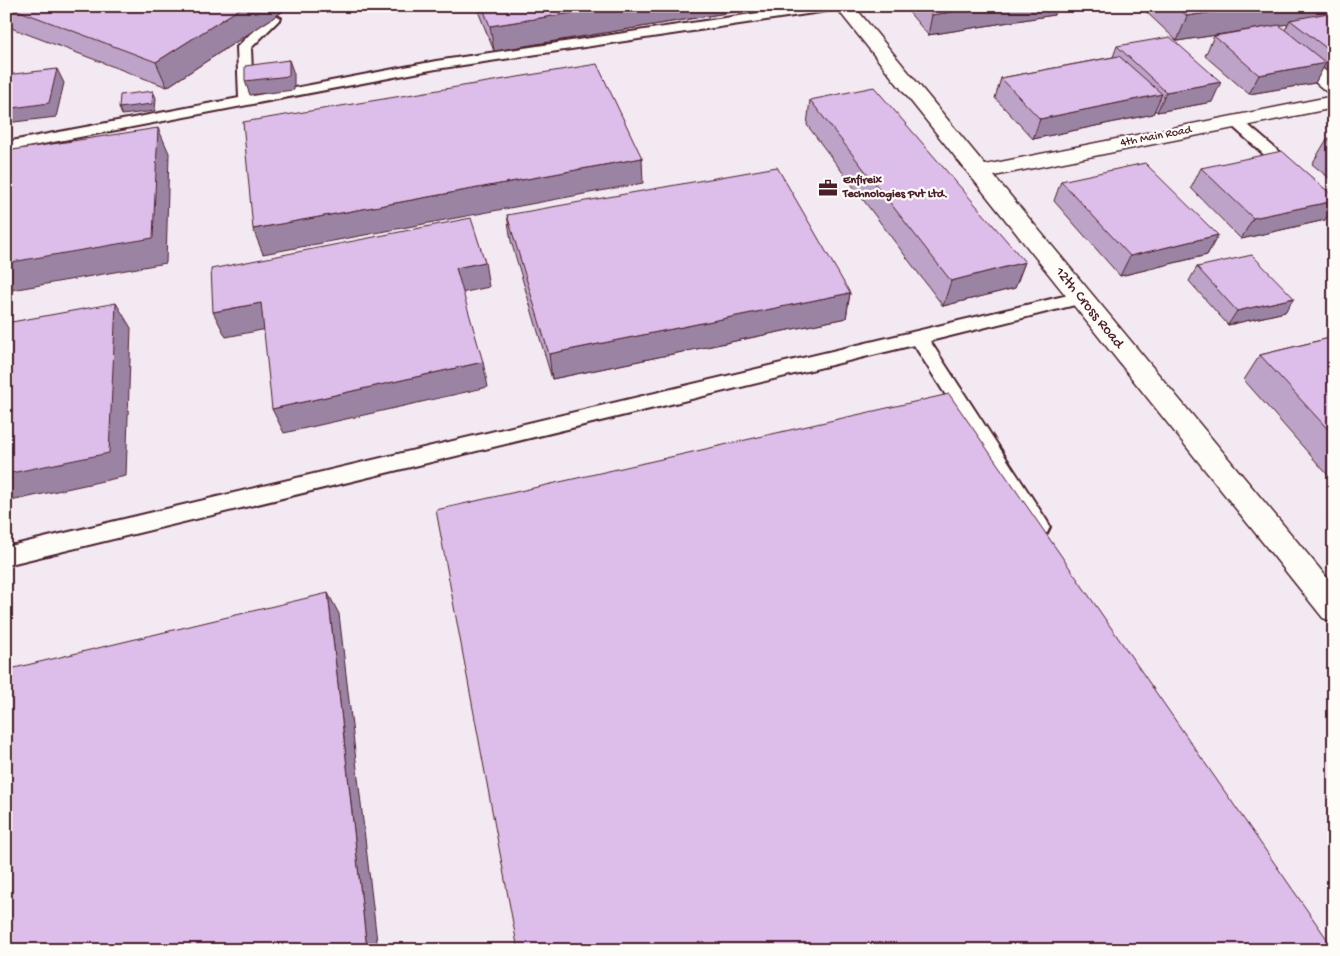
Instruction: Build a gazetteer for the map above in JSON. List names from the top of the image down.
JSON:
{
  "streets": {
    "street": ["4th Main Road", "12th Cross Road"]
  },
  "crossings": [
    ["4th Main Road", "12th Cross Road"]
  ],
  "places": {
    "office": ["Enfireix Technologies Pvt Ltd."]
  }
}
